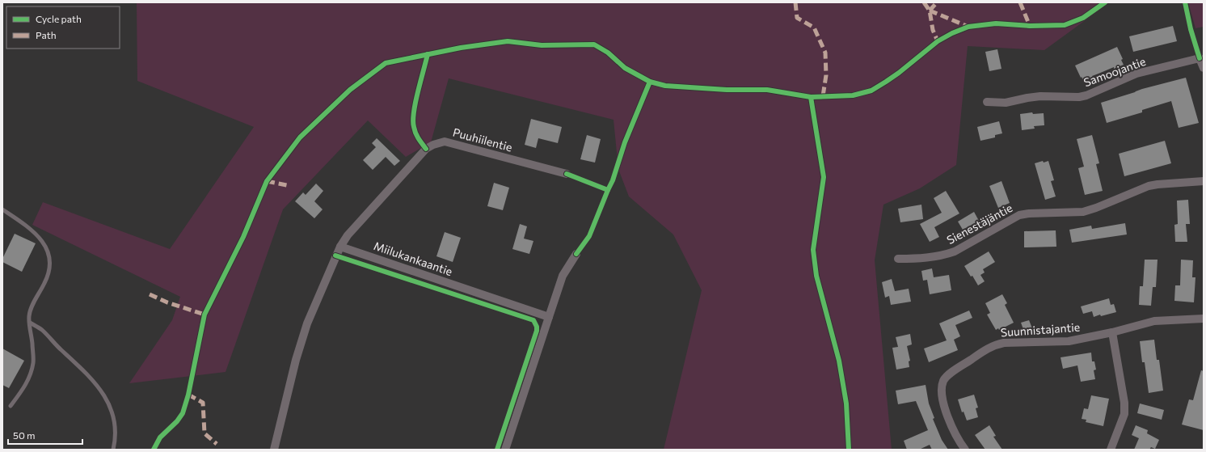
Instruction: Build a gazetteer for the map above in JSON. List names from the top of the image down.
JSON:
{
  "streets": {
    "street": [
      "Samoojantie",
      "Puuhiilentie",
      "Sienestäjäntie",
      "Miilukankaantie",
      "Suunnistajantie"
    ]
  },
  "crossings": [
    ["Puuhiilentie", "Miilukankaantie"]
  ],
  "legend": ["Cycle path", "Path"],
  "scale_bar": "50 m"
}
